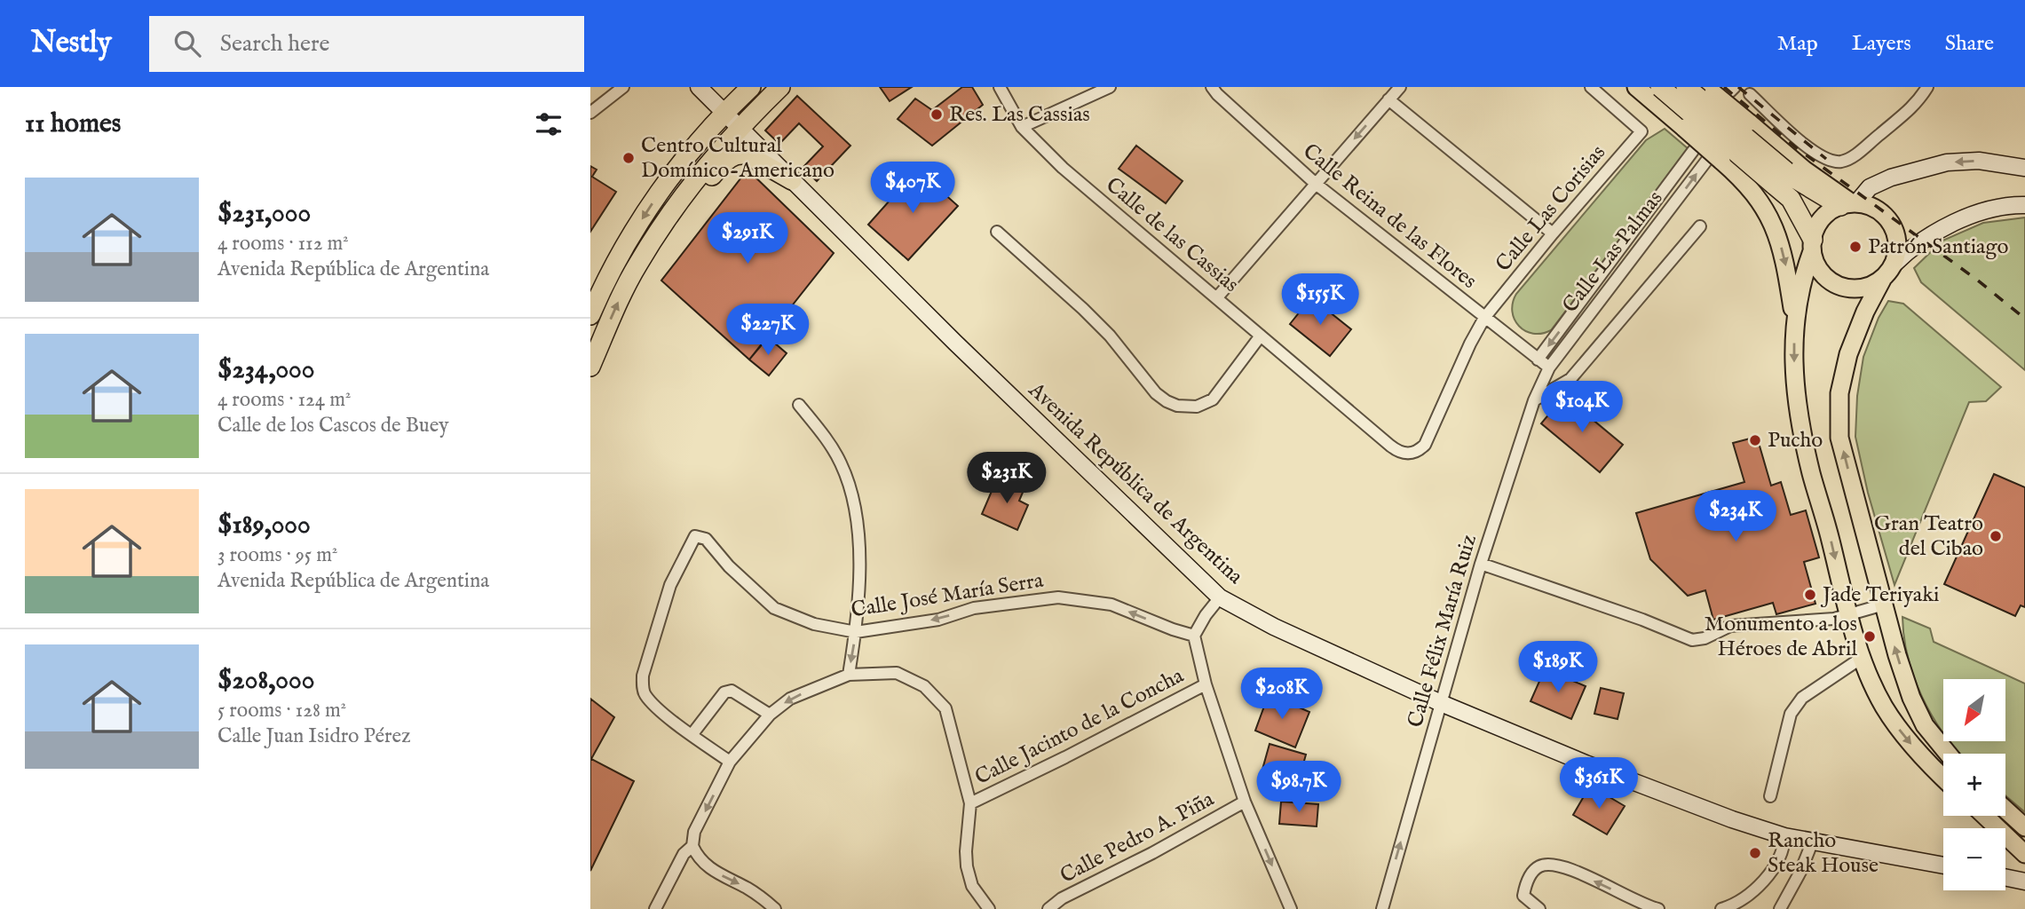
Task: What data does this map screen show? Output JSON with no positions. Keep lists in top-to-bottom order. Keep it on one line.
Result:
{"streets":{"main road":["Avenida República de Argentina"],"street":["Calle Las Corisias","Calle Reina de las Flores","Calle de las Cassias","Calle Las Palmas","Calle José María Serra","Calle Félix María Ruiz","Calle Jacinto de la Concha","Calle Pedro A. Piña"]},"crossings":[["Calle Las Corisias","Calle Reina de las Flores"],["Calle Las Corisias","Calle de las Cassias"],["Calle Reina de las Flores","Calle Las Palmas"],["Calle Reina de las Flores","Calle Félix María Ruiz"],["Calle Las Palmas","Calle Félix María Ruiz"],["Avenida República de Argentina","Calle Félix María Ruiz"]],"one_way":["Calle José María Serra","Calle Félix María Ruiz"],"places":["Res. Las Cassias","Centro Cultural Domínico-Americano","Patrón Santiago","Pucho","Gran Teatro del Cibao","Jade Teriyaki","Monumento a los Héroes de Abril","Rancho Steak House"],"north":"bottom left","page":{"header":"Nestly","search":"Search here","nav":["Map","Layers","Share"],"heading":"11 homes","list":[{"name":"$231,000","note":"4 rooms · 112 m² · Avenida República de Argentina"},{"name":"$234,000","note":"4 rooms · 124 m² · Calle de los Cascos de Buey"},{"name":"$189,000","note":"3 rooms · 95 m² · Avenida República de Argentina"},{"name":"$208,000","note":"5 rooms · 128 m² · Calle Juan Isidro Pérez"}],"price":["$407K","$291K","$155K","$227K","$104K","$231K","$234K","$189K","$208K","$361K","$98.7K"],"map_buttons":["+","−"]}}
